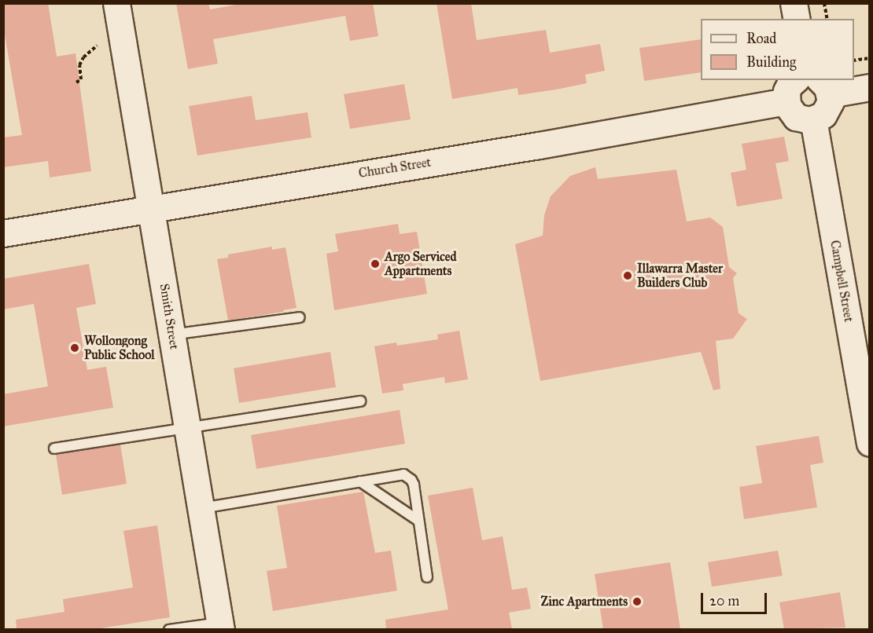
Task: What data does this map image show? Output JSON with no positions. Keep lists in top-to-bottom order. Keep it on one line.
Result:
{"streets":{"street":["Church Street","Campbell Street","Smith Street"]},"crossings":[["Church Street","Smith Street"]],"places":["Argo Serviced Appartments","Illawarra Master Builders Club","Wollongong Public School","Zinc Apartments"],"legend":["Road","Building"],"scale_bar":"20 m"}
